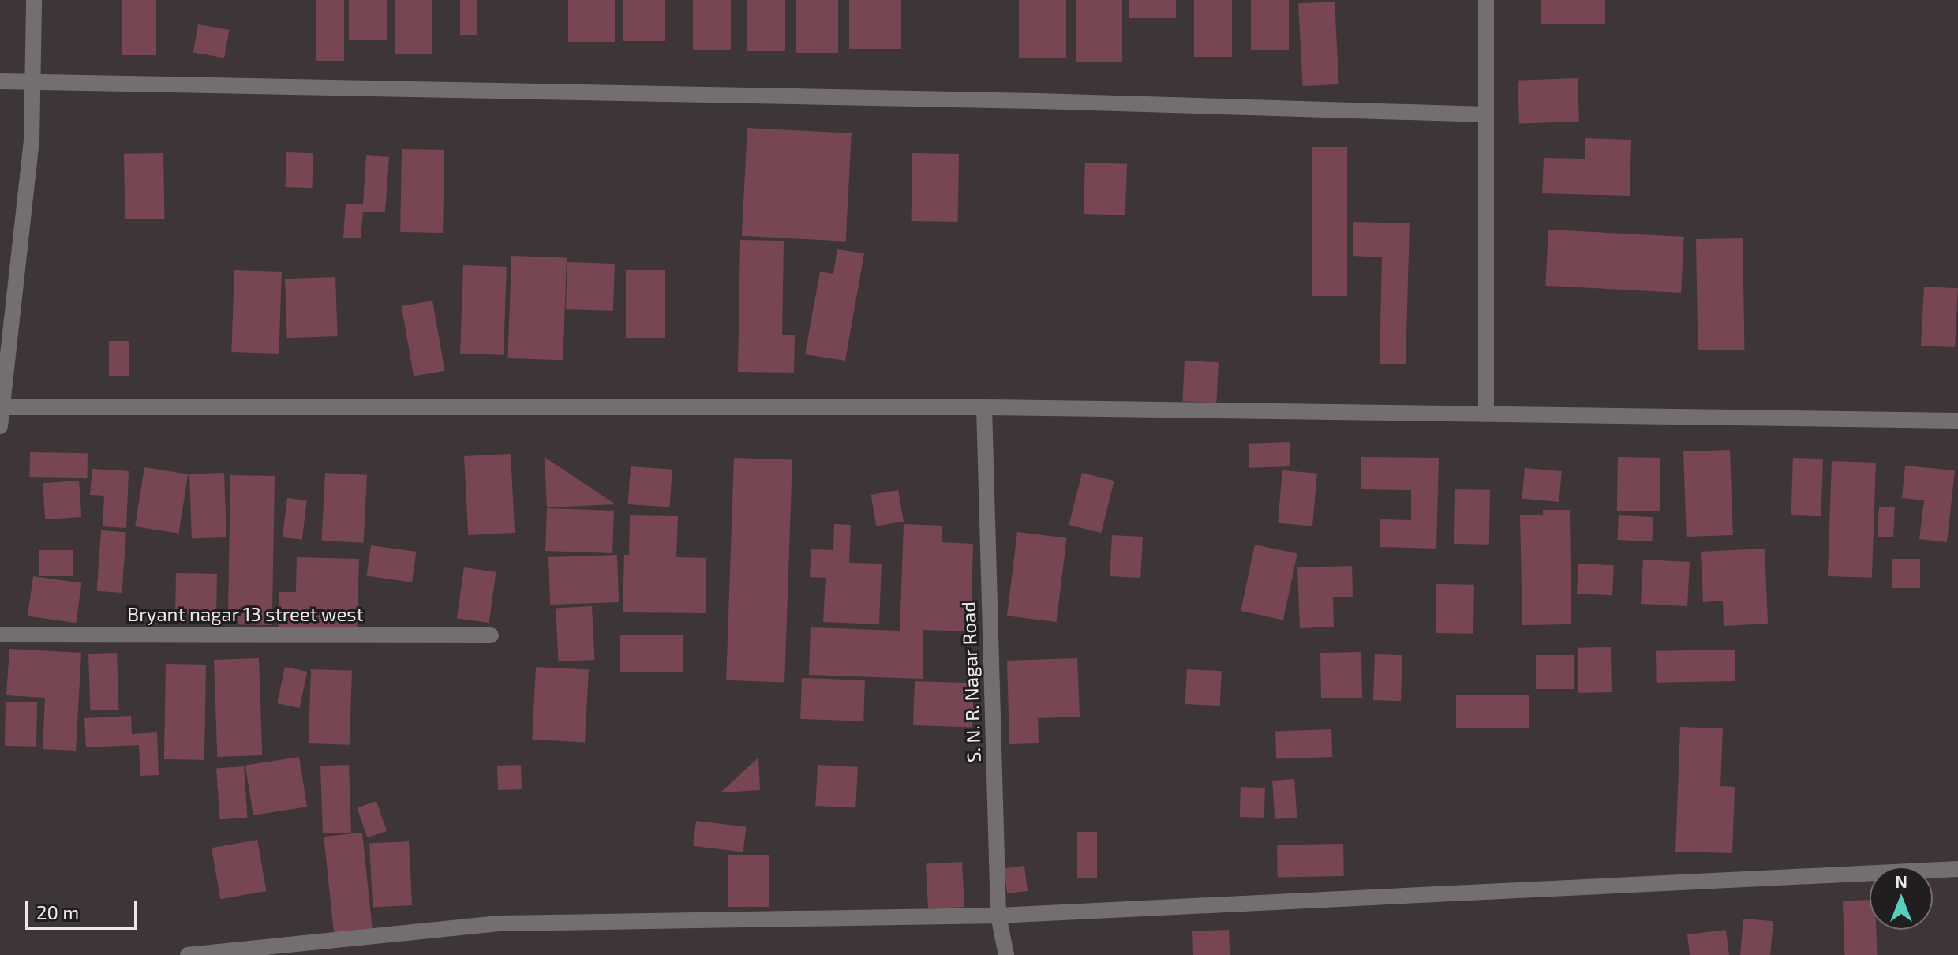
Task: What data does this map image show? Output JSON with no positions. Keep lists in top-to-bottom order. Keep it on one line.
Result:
{"streets":{"street":["Bryant nagar 13 street west","S. N. R. Nagar Road"]},"scale_bar":"20 m","north":"top"}
